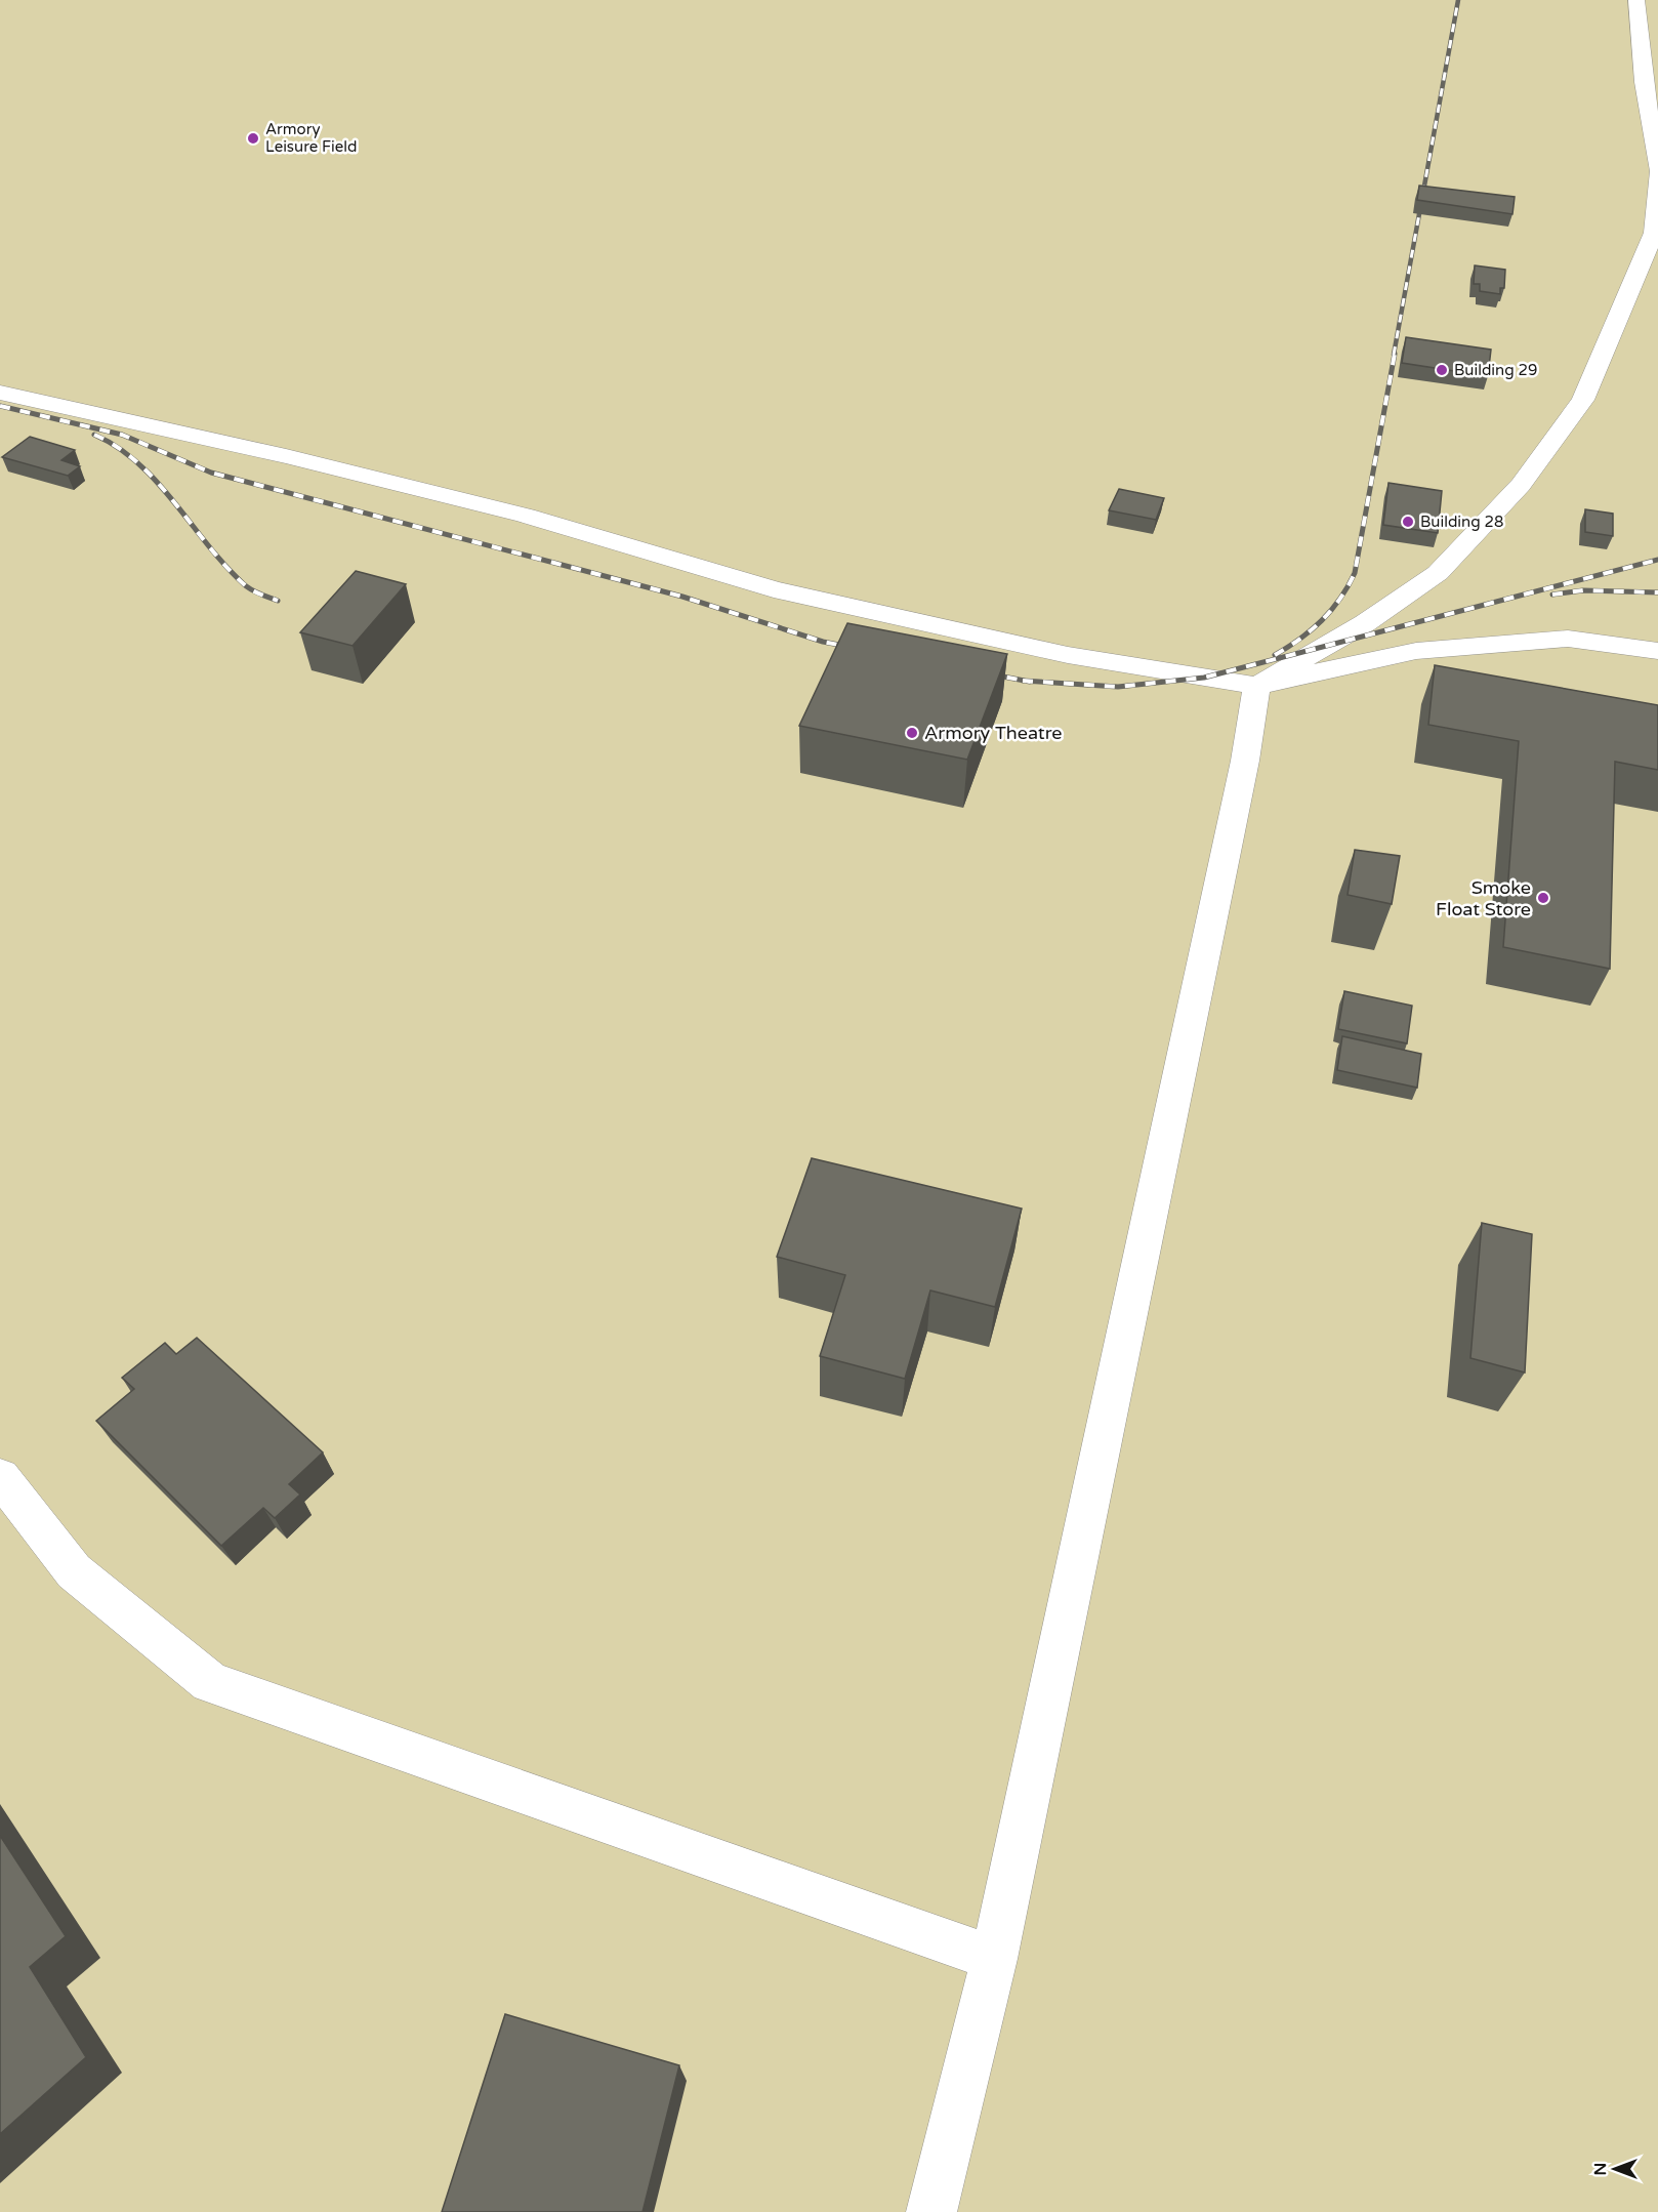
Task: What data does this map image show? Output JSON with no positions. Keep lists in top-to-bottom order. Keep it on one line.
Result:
{"places":["Armory Leisure Field","Building 29","Building 28","Armory Theatre","Smoke Float Store"],"north":"left"}
